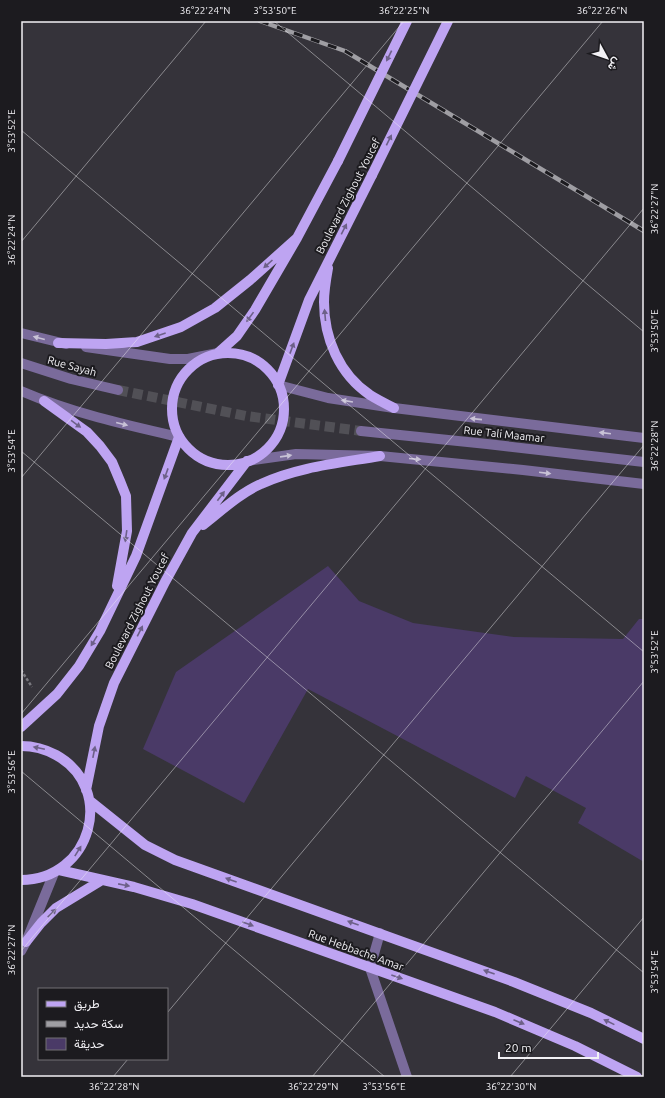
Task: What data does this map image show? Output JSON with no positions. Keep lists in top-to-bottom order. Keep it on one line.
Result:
{"streets":{"main road":["Boulevard Zighout Youcef","Rue Hebbache Amar"],"street":["Rue Sayah","Rue Tali Maamar"]},"legend":["طريق","سكة حديد","حديقة"],"scale_bar":"20 m","north":"bottom right","coordinates":["36°22'24\"N","3°53'50\"E","36°22'25\"N","36°22'26\"N","3°53'52\"E","36°22'27\"N","36°22'28\"N","3°53'54\"E","3°53'56\"E","36°22'29\"N","36°22'30\"N"]}
